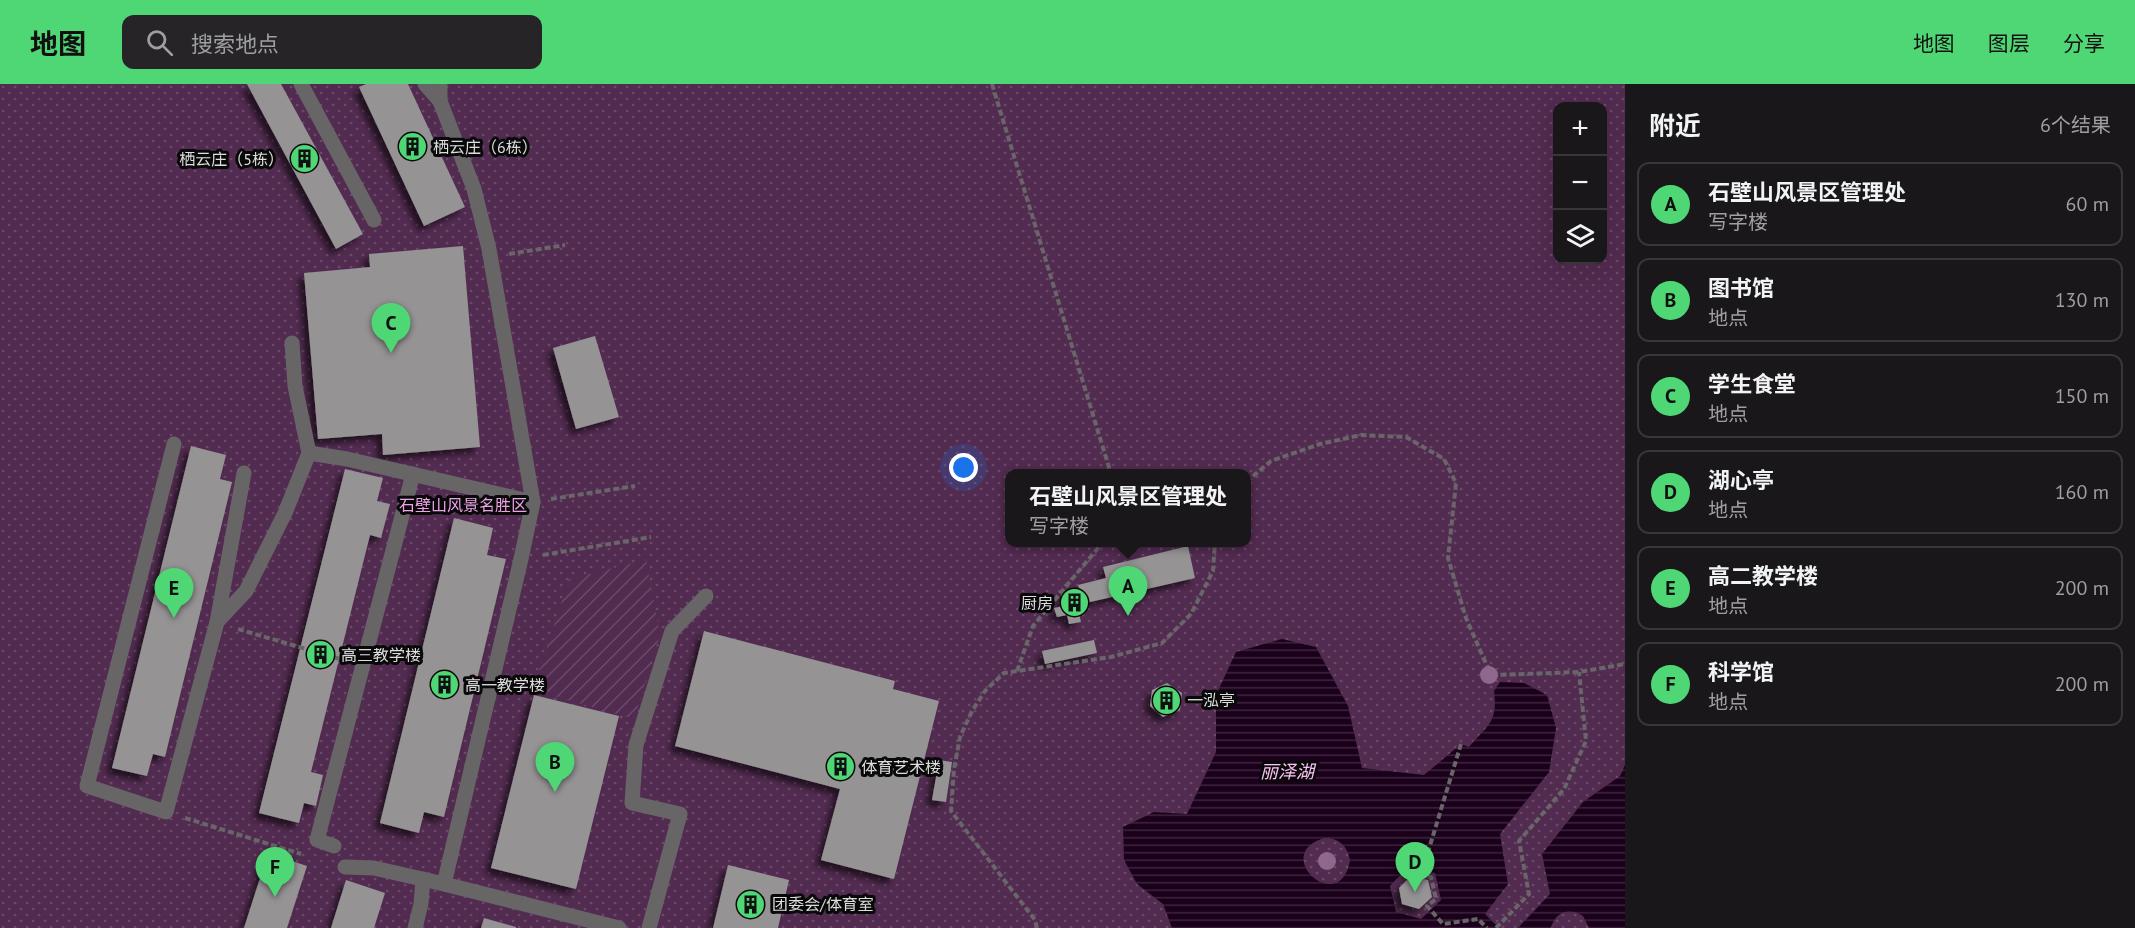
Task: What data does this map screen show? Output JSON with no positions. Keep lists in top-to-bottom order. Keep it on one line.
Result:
{"water":["丽泽湖"],"parks":["石壁山风景名胜区"],"places":{"building":["栖云庄（6栋）","栖云庄（5栋）","厨房","高三教学楼","高一教学楼","一泓亭","体育艺术楼","团委会/体育室"]},"page":{"header":"地图","search":"搜索地点","nav":["地图","图层","分享"],"heading":["附近","6个结果"],"map_buttons":["+","−"],"list":[{"mark":"A","name":"石壁山风景区管理处","note":"写字楼","value":"60 m"},{"mark":"B","name":"图书馆","note":"地点","value":"130 m"},{"mark":"C","name":"学生食堂","note":"地点","value":"150 m"},{"mark":"D","name":"湖心亭","note":"地点","value":"160 m"},{"mark":"E","name":"高二教学楼","note":"地点","value":"200 m"},{"mark":"F","name":"科学馆","note":"地点","value":"200 m"}],"pins":["C","A","E","B","D","F"],"popup":["石壁山风景区管理处","写字楼"]}}
